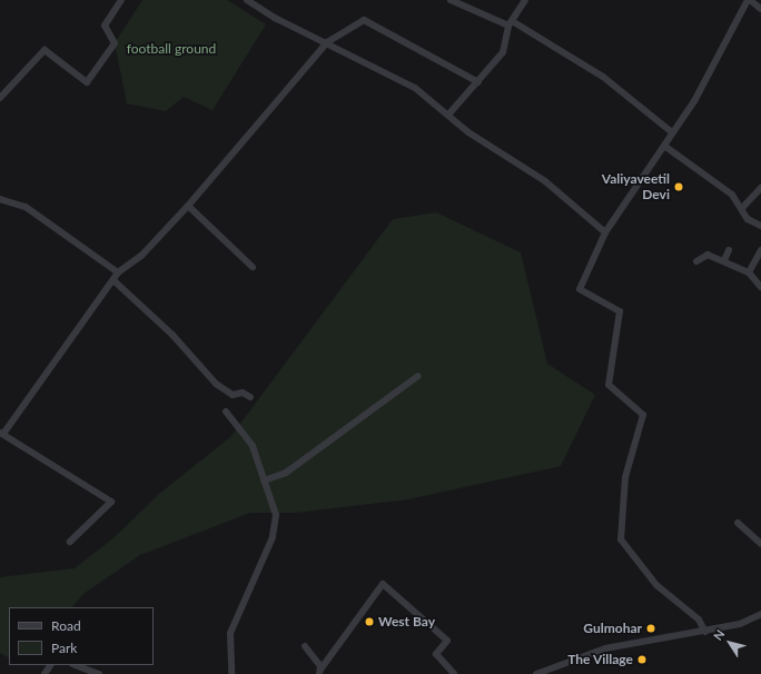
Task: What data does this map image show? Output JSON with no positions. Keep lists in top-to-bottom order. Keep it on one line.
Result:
{"parks":["football ground"],"places":["Valiyaveetil Devi","West Bay","Gulmohar","The Village"],"legend":["Road","Park"],"north":"top left"}
